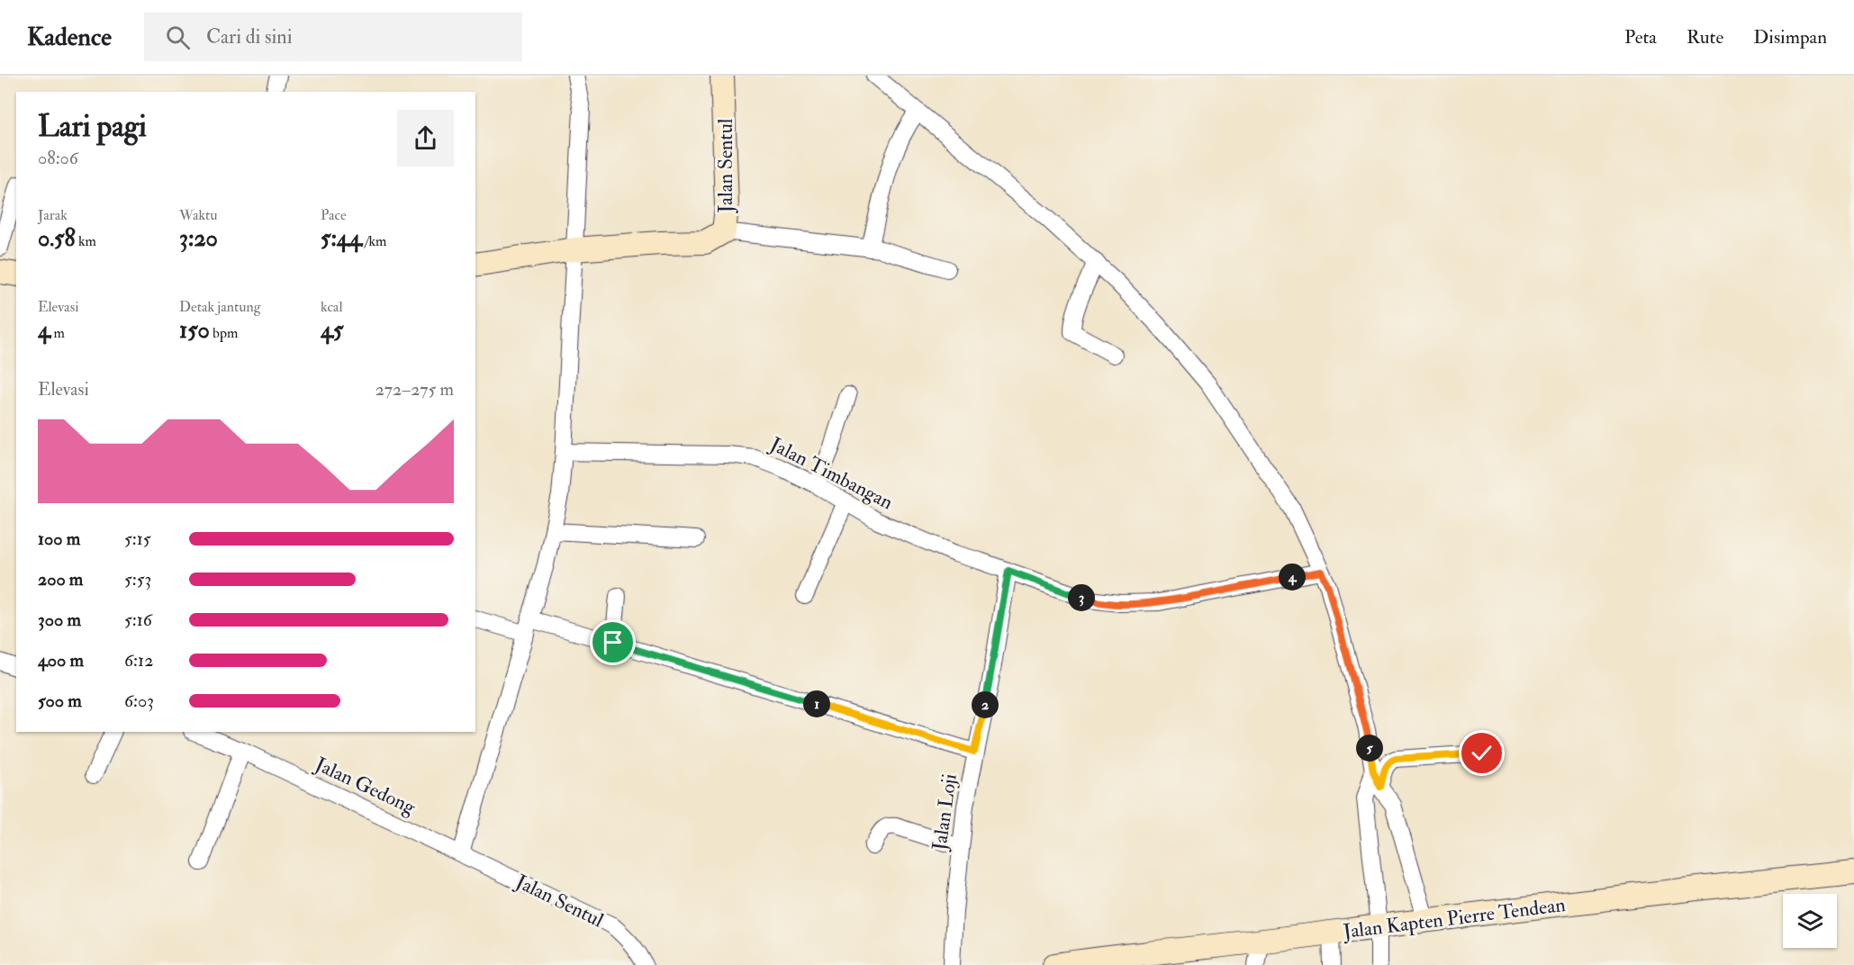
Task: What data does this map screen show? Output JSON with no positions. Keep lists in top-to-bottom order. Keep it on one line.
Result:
{"streets":{"main road":["Jalan Sentul","Jalan Kapten Pierre Tendean"],"street":["Jalan Timbangan","Jalan Gedong","Jalan Loji"]},"crossings":[["Jalan Sentul","Jalan Gedong"],["Jalan Timbangan","Jalan Loji"]],"page":{"header":"Kadence","search":"Cari di sini","nav":["Peta","Rute","Disimpan"],"heading":["Lari pagi","08:06"],"stats":[["Jarak","0.58 km"],["Waktu","3:20"],["Pace","5:44 /km"],["Elevasi","4 m"],["Detak jantung","150 bpm"],["kcal","45"]],"chart":["Elevasi","272–275 m"],"list":[{"name":"100 m","note":"5:15"},{"name":"200 m","note":"5:53"},{"name":"300 m","note":"5:16"},{"name":"400 m","note":"6:12"},{"name":"500 m","note":"6:03"}],"pins":["4","3","1","2","5"]}}
